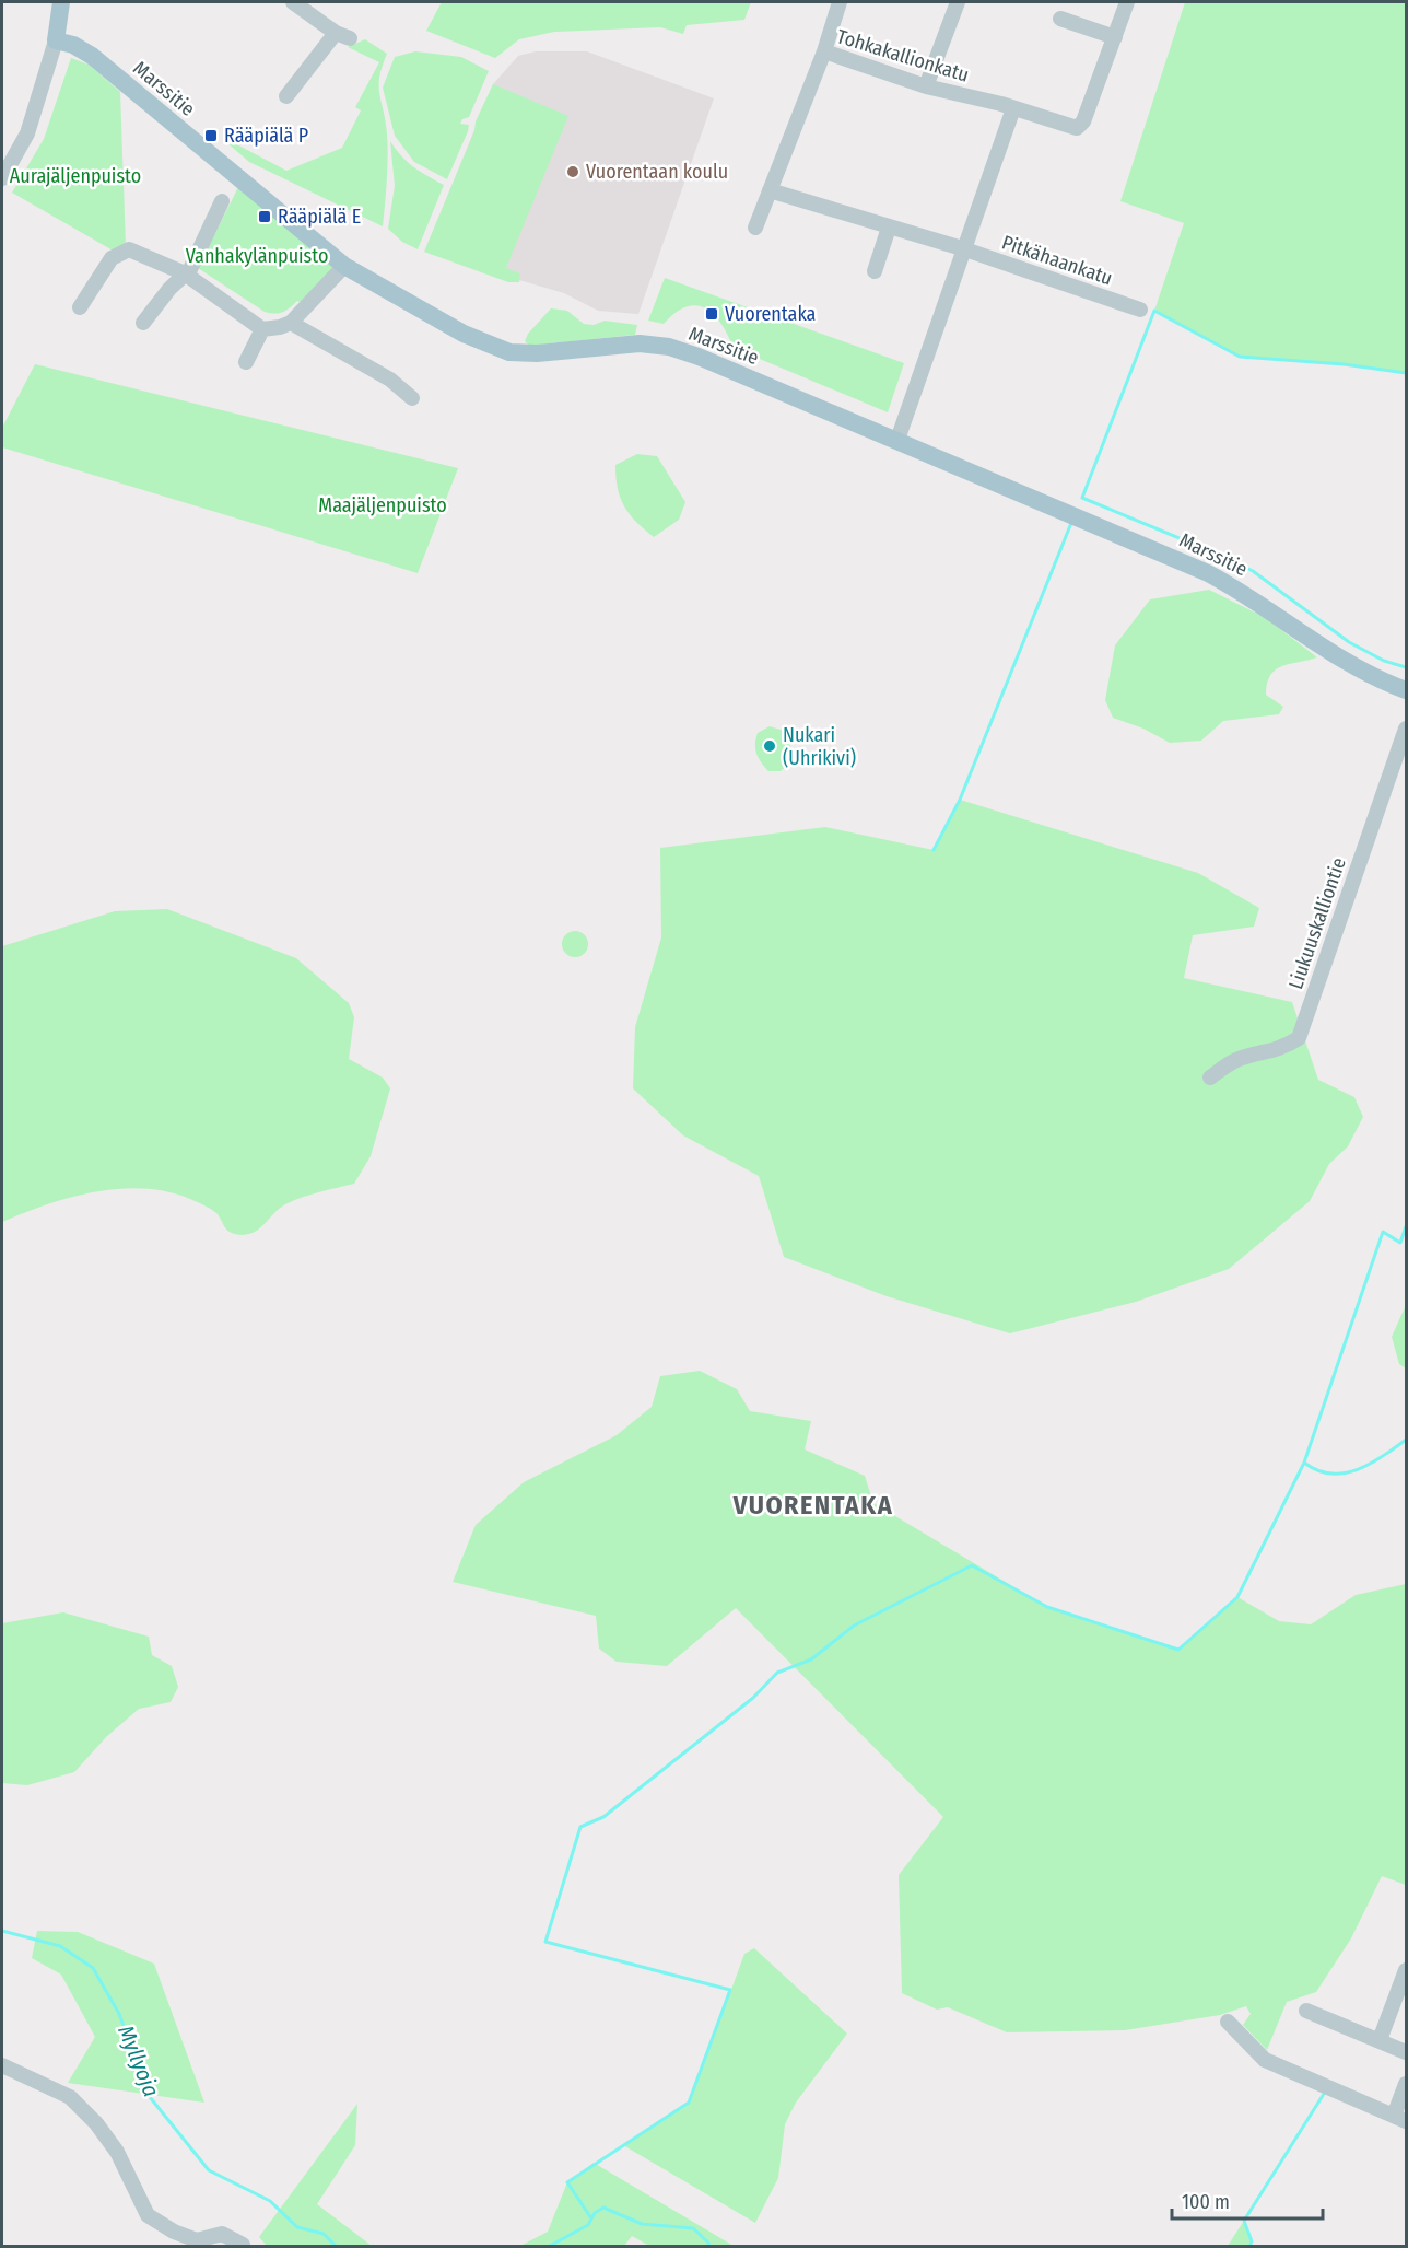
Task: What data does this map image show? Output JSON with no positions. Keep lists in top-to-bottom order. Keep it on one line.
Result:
{"streets":{"main road":["Marssitie"],"street":["Tohkakallionkatu","Pitkähaankatu","Liukuuskalliontie"]},"districts":["VUORENTAKA"],"water":["Myllyoja"],"parks":["Aurajäljenpuisto","Vanhakylänpuisto","Maajäljenpuisto"],"places":{"transit":["Rääpiälä P","Rääpiälä E","Vuorentaka"],"other":["Vuorentaan koulu","Nukari (Uhrikivi)"]},"scale_bar":"100 m"}
